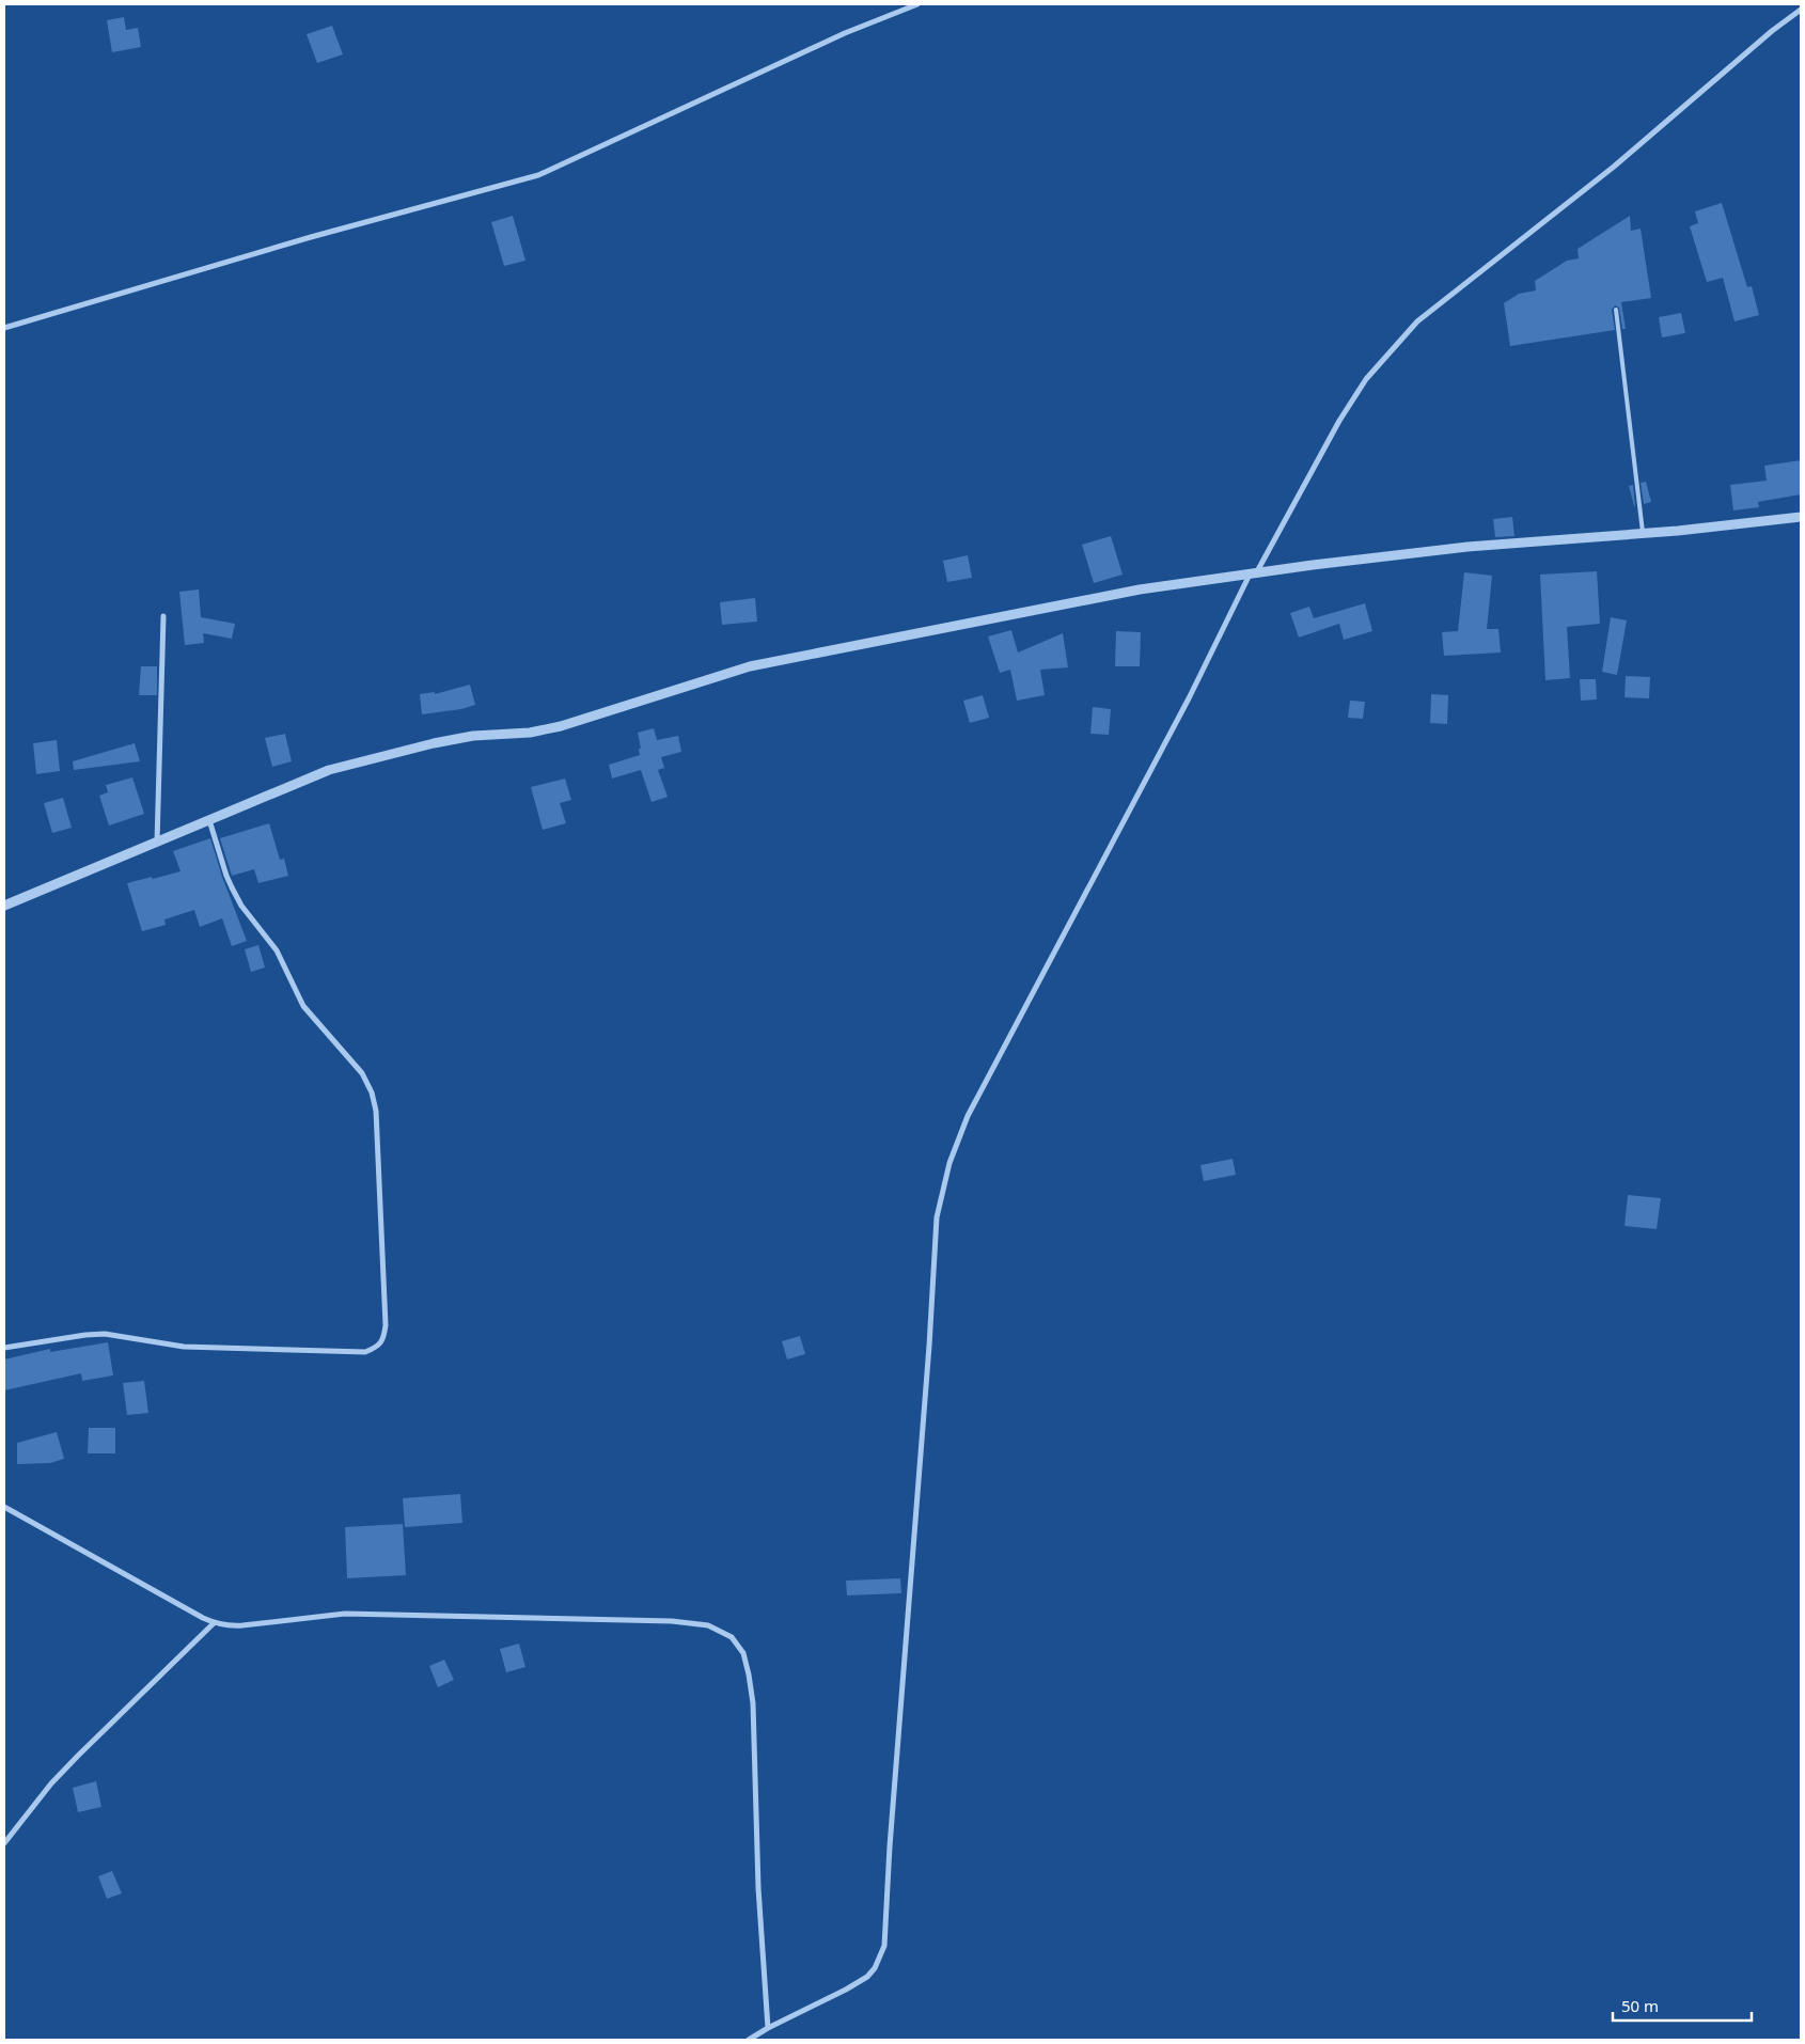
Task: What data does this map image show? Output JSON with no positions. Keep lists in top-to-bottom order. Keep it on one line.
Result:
{"scale_bar":"50 m"}
